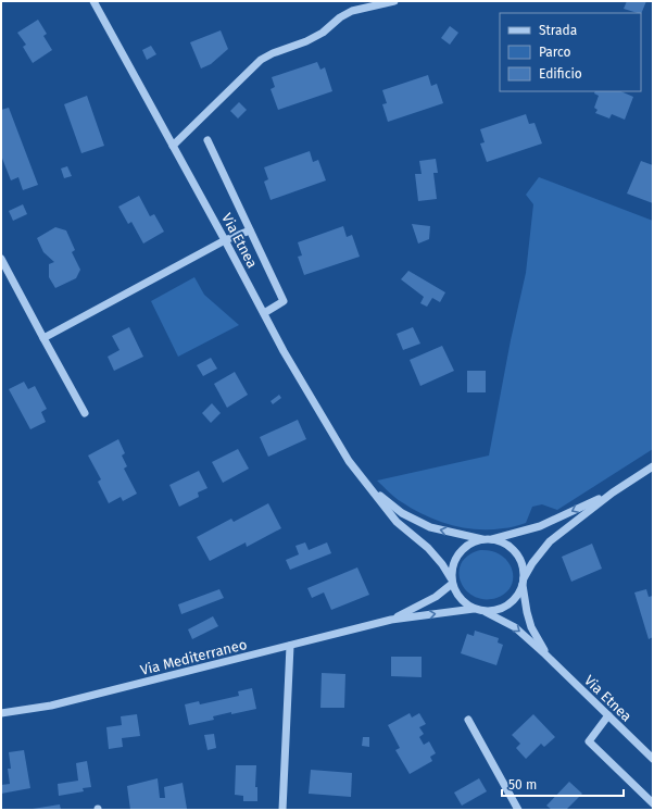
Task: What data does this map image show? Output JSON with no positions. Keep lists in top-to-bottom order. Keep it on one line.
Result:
{"streets":{"street":["Via Etnea","Via Mediterraneo"]},"legend":["Strada","Parco","Edificio"],"scale_bar":"50 m"}
